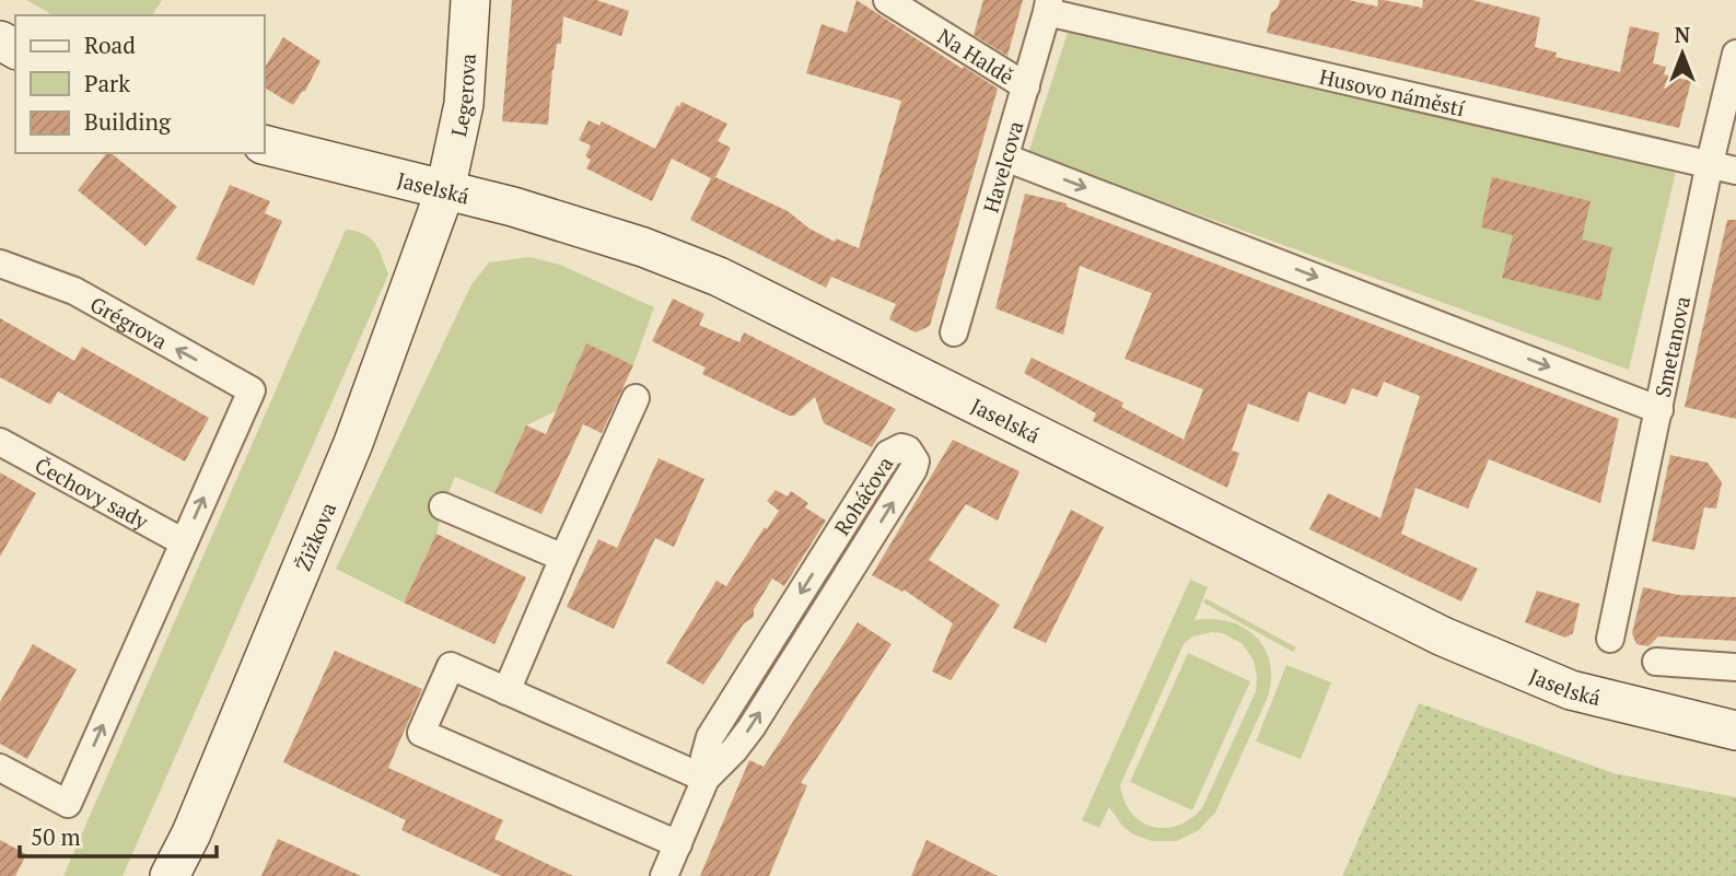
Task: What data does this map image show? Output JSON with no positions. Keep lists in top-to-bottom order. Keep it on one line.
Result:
{"streets":{"street":["Na Haldě","Husovo náměstí","Legerova","Havelcova","Jaselská","Grégrova","Smetanova","Čechovy sady","Roháčova","Žižkova"]},"crossings":[["Na Haldě","Havelcova"],["Husovo náměstí","Havelcova"],["Husovo náměstí","Smetanova"],["Legerova","Jaselská"],["Legerova","Žižkova"],["Jaselská","Žižkova"],["Grégrova","Čechovy sady"]],"legend":["Road","Park","Building"],"scale_bar":"50 m","north":"top"}
